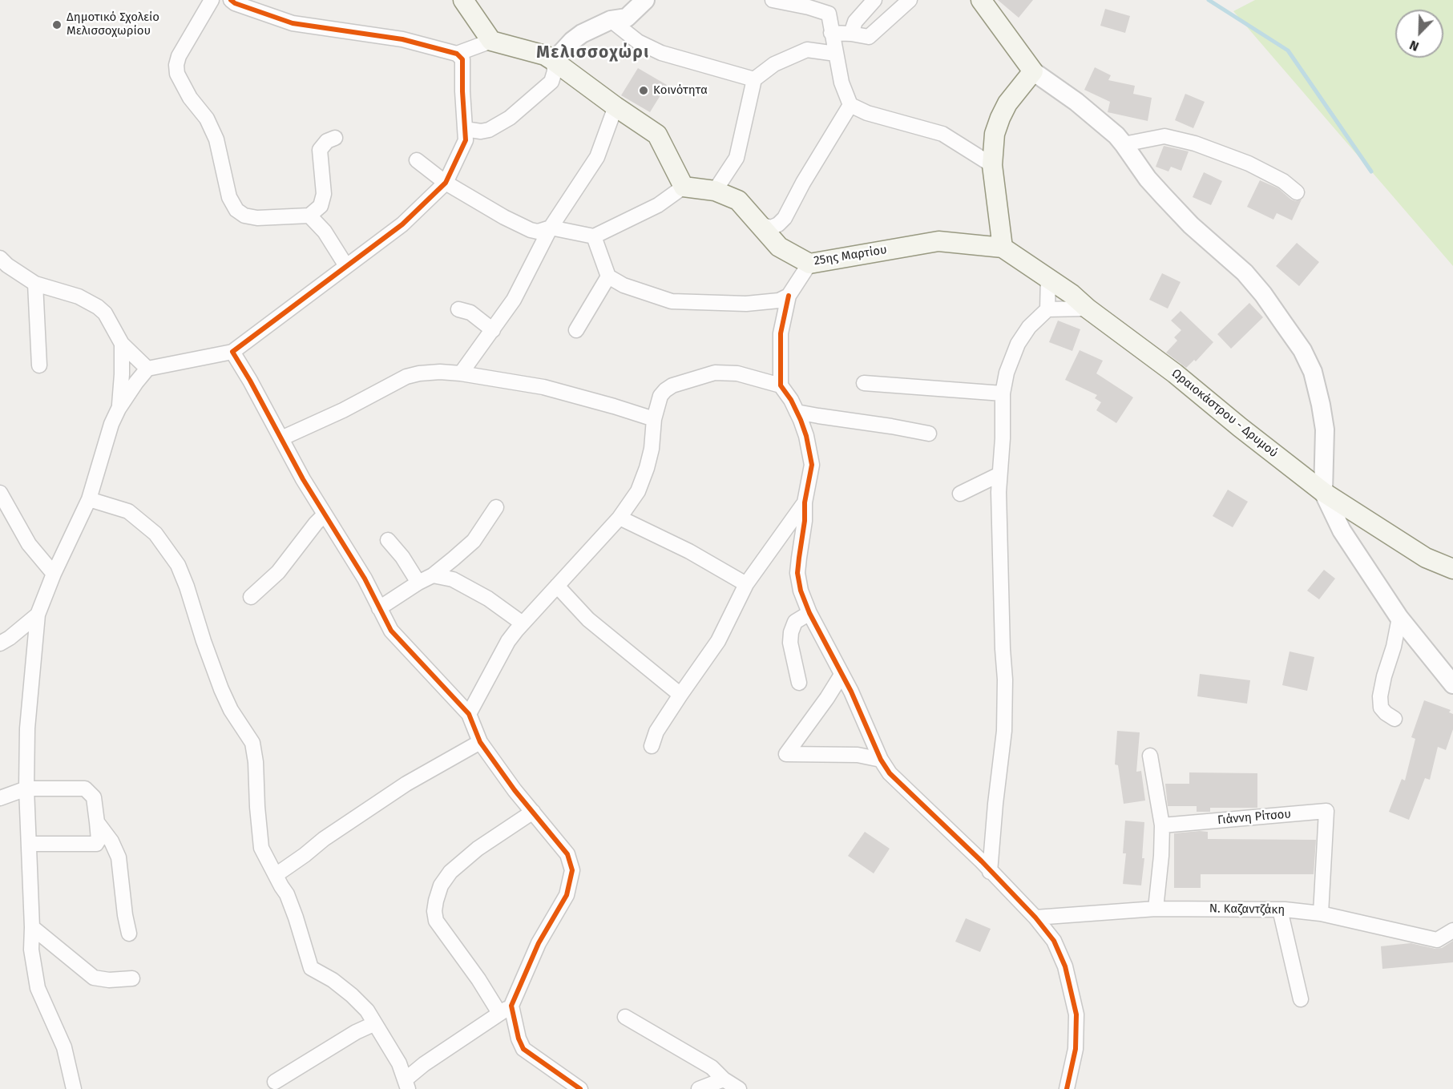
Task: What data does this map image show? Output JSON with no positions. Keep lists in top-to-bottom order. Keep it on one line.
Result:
{"streets":{"main road":["25ης Μαρτίου","Ωραιοκάστρου - Δρυμού"],"street":["Γιάννη Ρίτσου","Ν. Καζαντζάκη"]},"crossings":[["25ης Μαρτίου","Ωραιοκάστρου - Δρυμού"],["Γιάννη Ρίτσου","Ν. Καζαντζάκη"]],"districts":["Μελισσοχώρι"],"places":["Δημοτικό Σχολείο Μελισσοχωρίου","Κοινότητα"],"north":"bottom left"}
